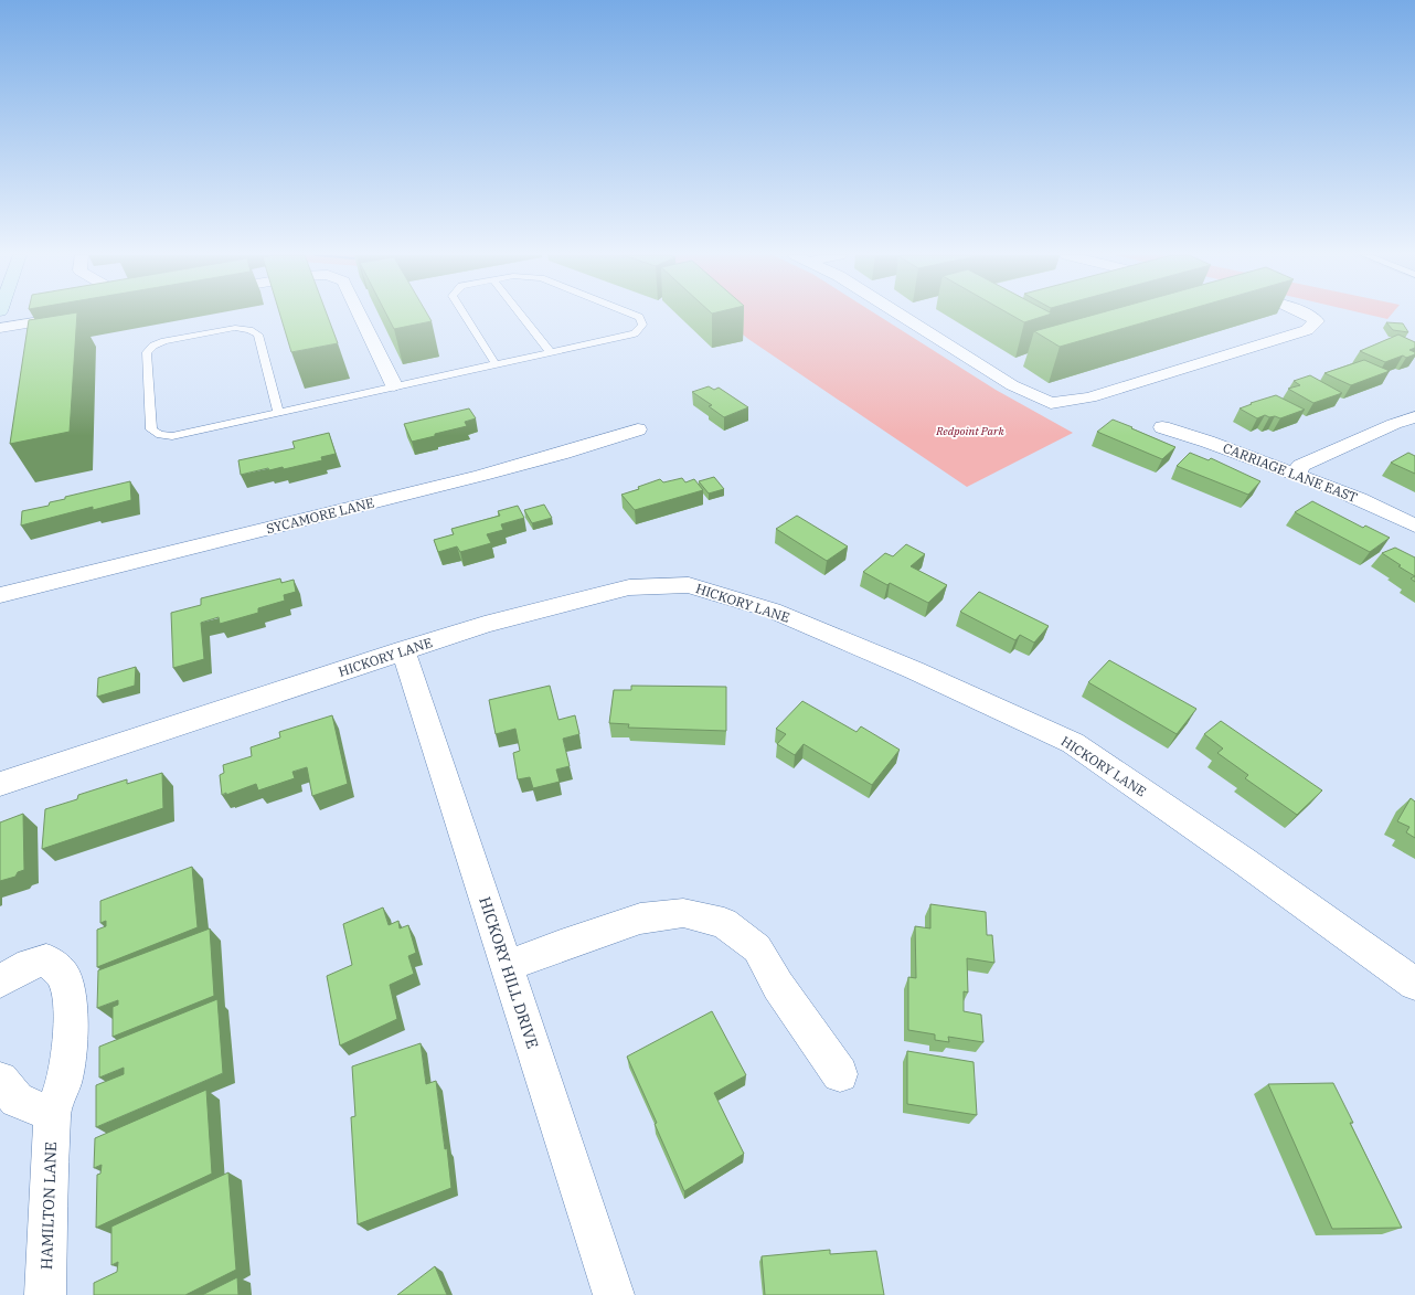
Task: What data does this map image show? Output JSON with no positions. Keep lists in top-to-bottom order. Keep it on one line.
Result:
{"streets":{"street":["CARRIAGE LANE EAST","SYCAMORE LANE","HICKORY LANE","HICKORY HILL DRIVE","HAMILTON LANE"]},"crossings":[["HICKORY LANE","HICKORY HILL DRIVE"]],"parks":["Redpoint Park"]}
